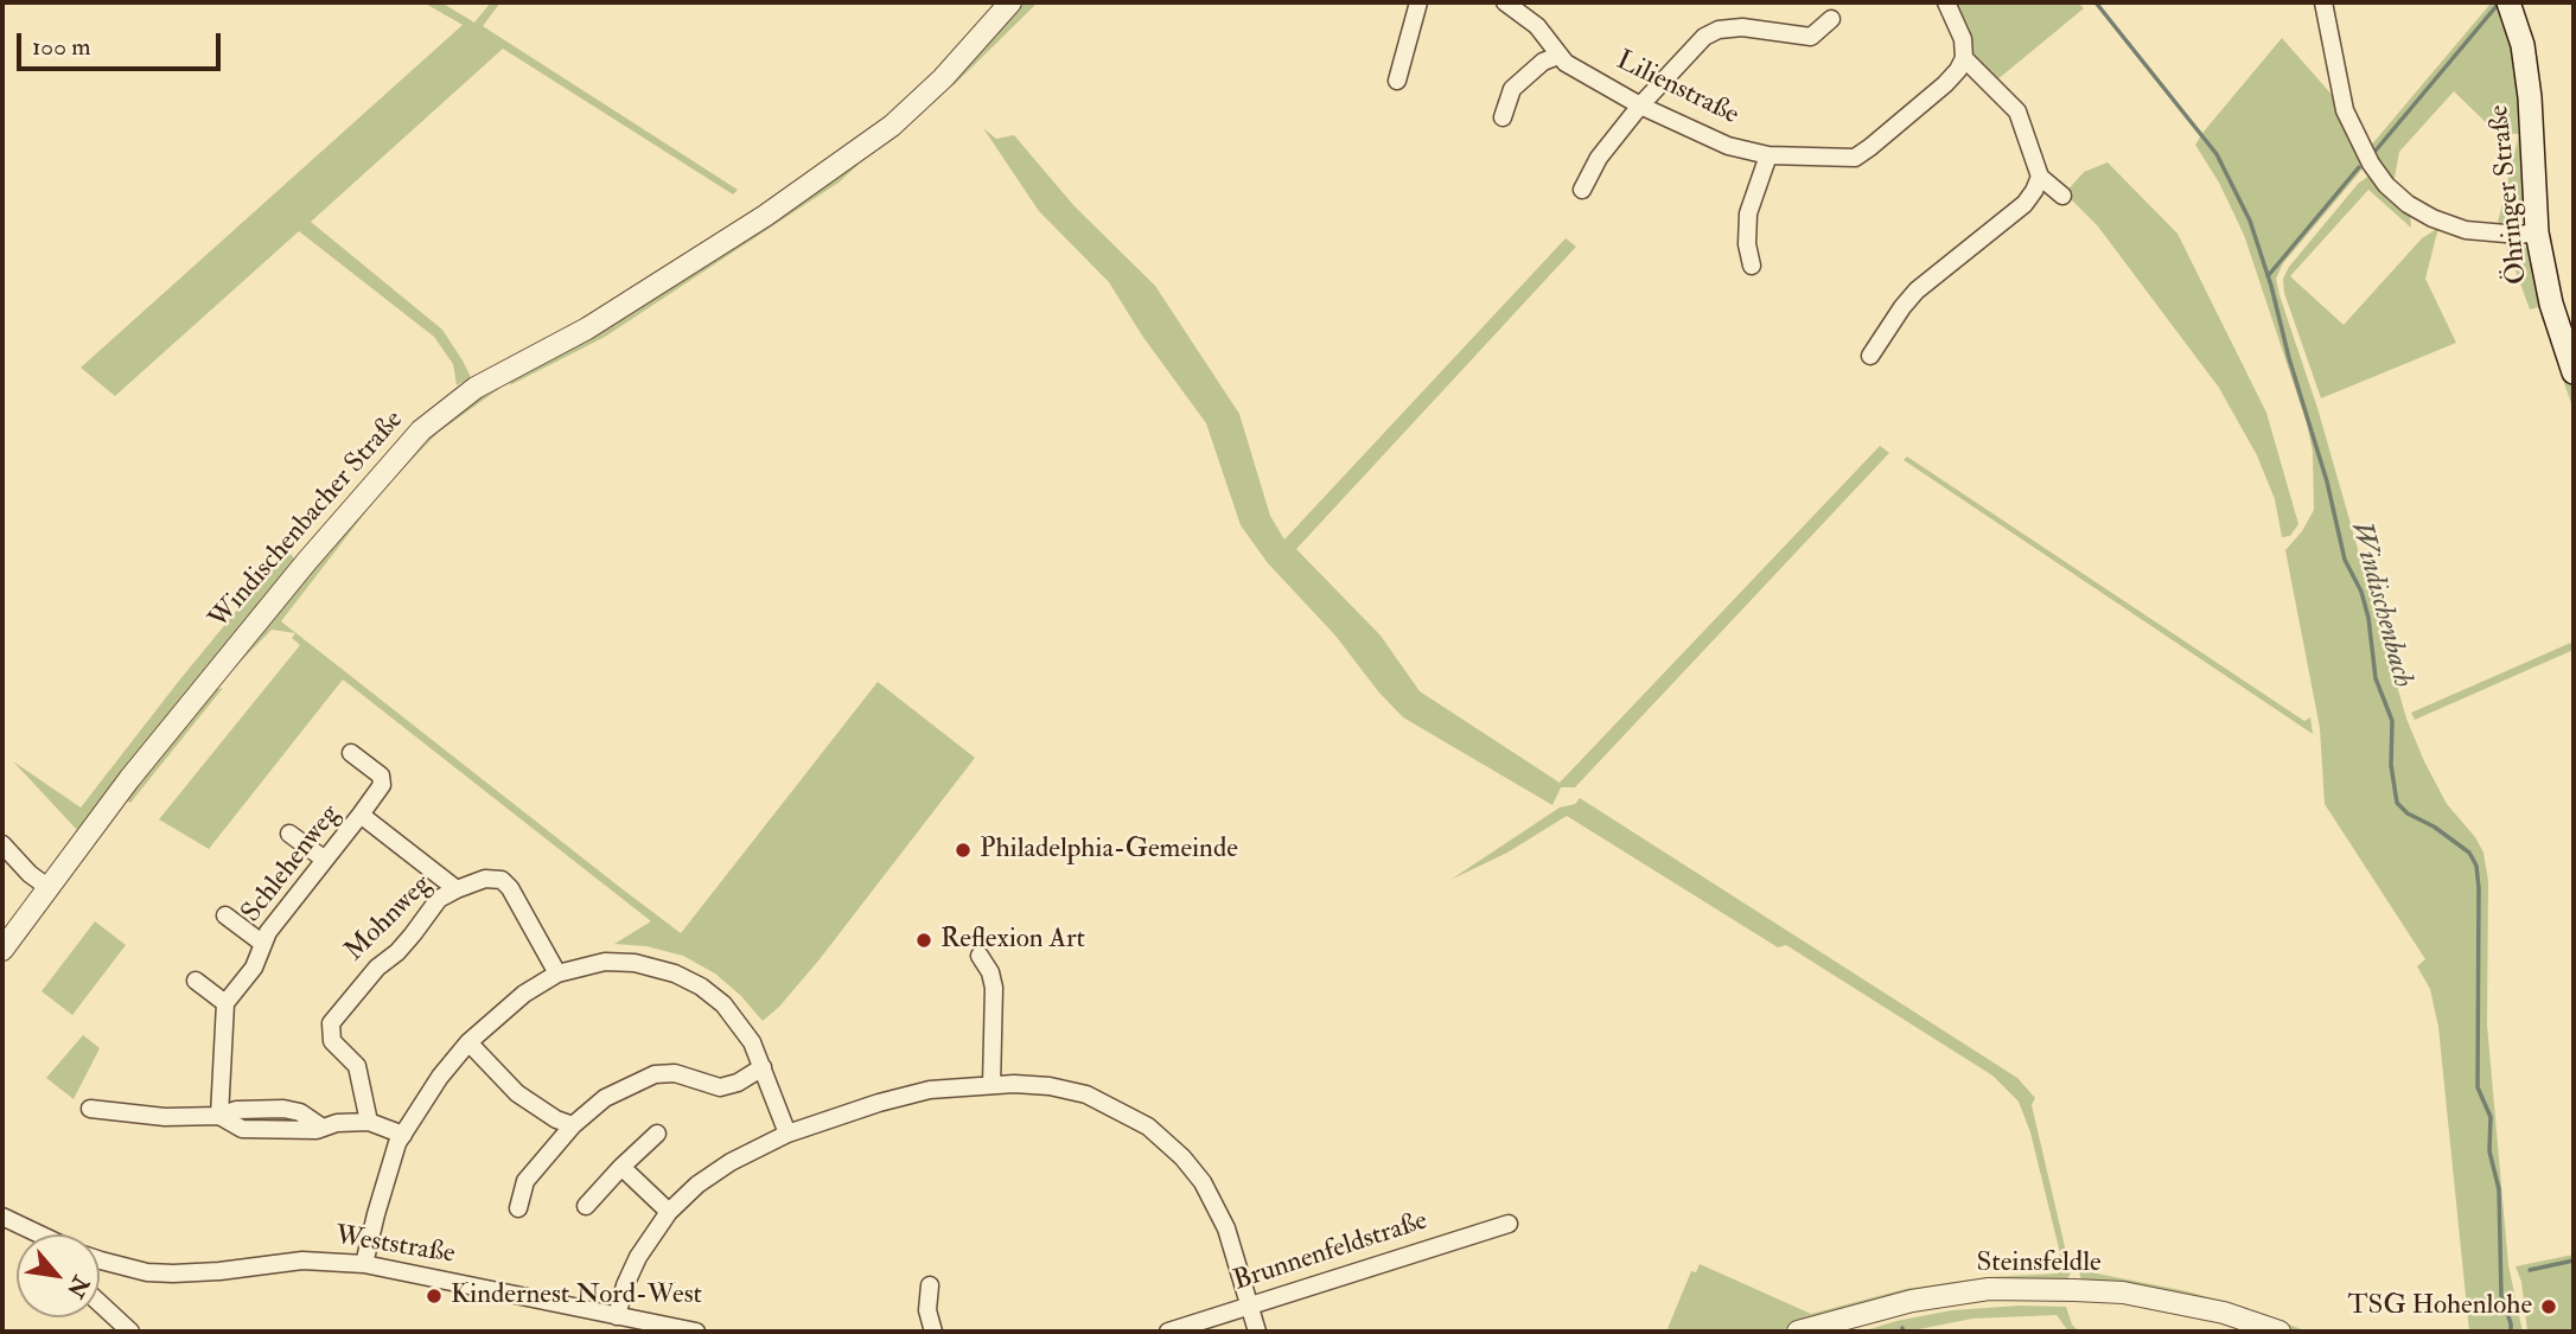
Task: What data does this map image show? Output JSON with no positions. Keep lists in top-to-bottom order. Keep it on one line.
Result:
{"streets":{"main road":["Öhringer Straße"],"street":["Lilienstraße","Windischenbacher Straße","Schlehenweg","Mohnweg","Weststraße","Brunnenfeldstraße","Steinsfeldle"]},"crossings":[["Schlehenweg","Mohnweg"]],"water":["Windischenbach"],"places":["Philadelphia-Gemeinde","Reflexion Art","Kindernest Nord-West","TSG Hohenlohe"],"scale_bar":"100 m","north":"bottom right"}
